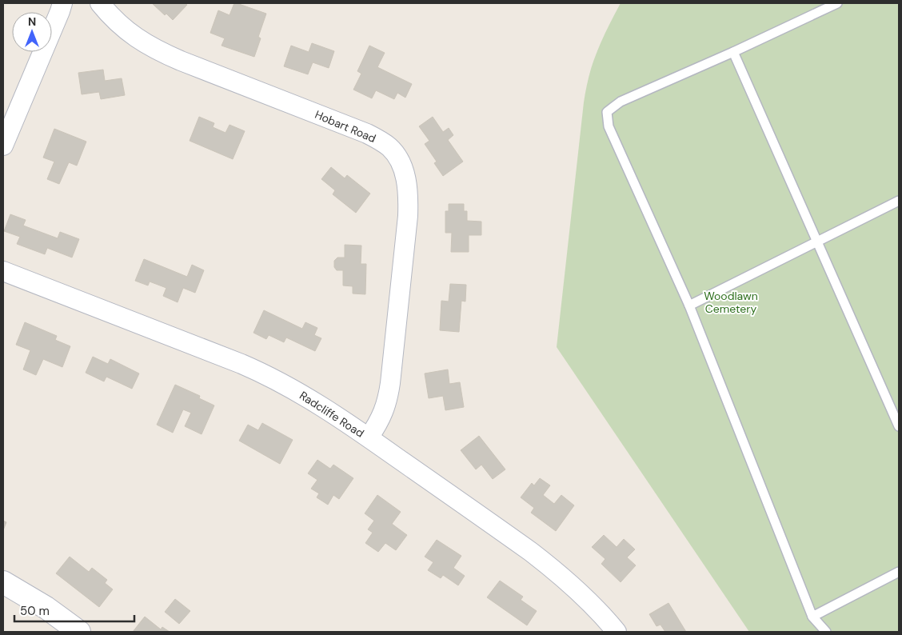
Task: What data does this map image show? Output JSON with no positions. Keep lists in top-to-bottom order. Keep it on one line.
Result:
{"streets":{"street":["Hobart Road","Radcliffe Road"]},"crossings":[["Hobart Road","Radcliffe Road"]],"parks":["Woodlawn Cemetery"],"scale_bar":"50 m","north":"top"}
